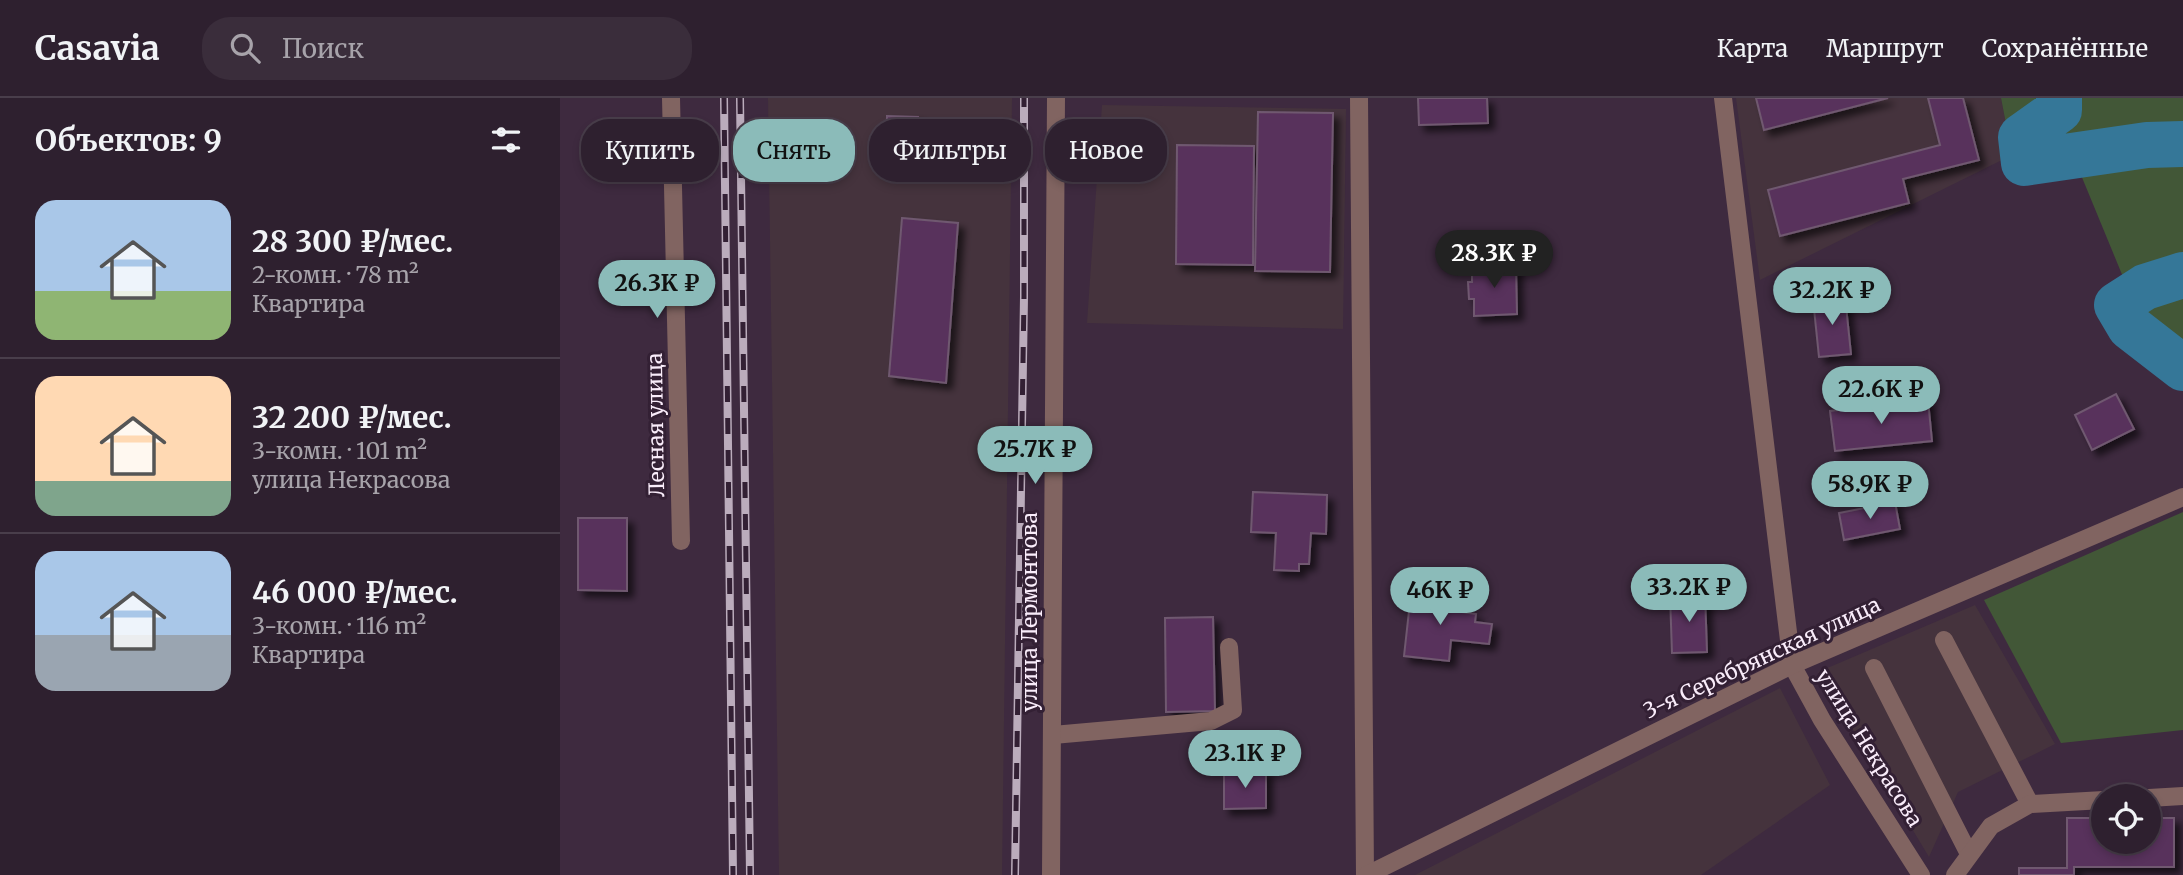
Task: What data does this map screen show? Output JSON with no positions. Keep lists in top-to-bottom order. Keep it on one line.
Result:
{"streets":{"street":["Лесная улица","улица Лермонтова","3-я Серебрянская улица","улица Некрасова"]},"crossings":[["3-я Серебрянская улица","улица Некрасова"]],"page":{"header":"Casavia","search":"Поиск","nav":["Карта","Маршрут","Сохранённые"],"heading":"Объектов: 9","chip":["Купить","Снять","Фильтры","Новое"],"list":[{"name":"28 300 ₽/мес.","note":"2-комн. · 78 m² · Квартира"},{"name":"32 200 ₽/мес.","note":"3-комн. · 101 m² · улица Некрасова"},{"name":"46 000 ₽/мес.","note":"3-комн. · 116 m² · Квартира"}],"price":["28.3K ₽","26.3K ₽","32.2K ₽","22.6K ₽","25.7K ₽","58.9K ₽","33.2K ₽","46K ₽","23.1K ₽"]}}
